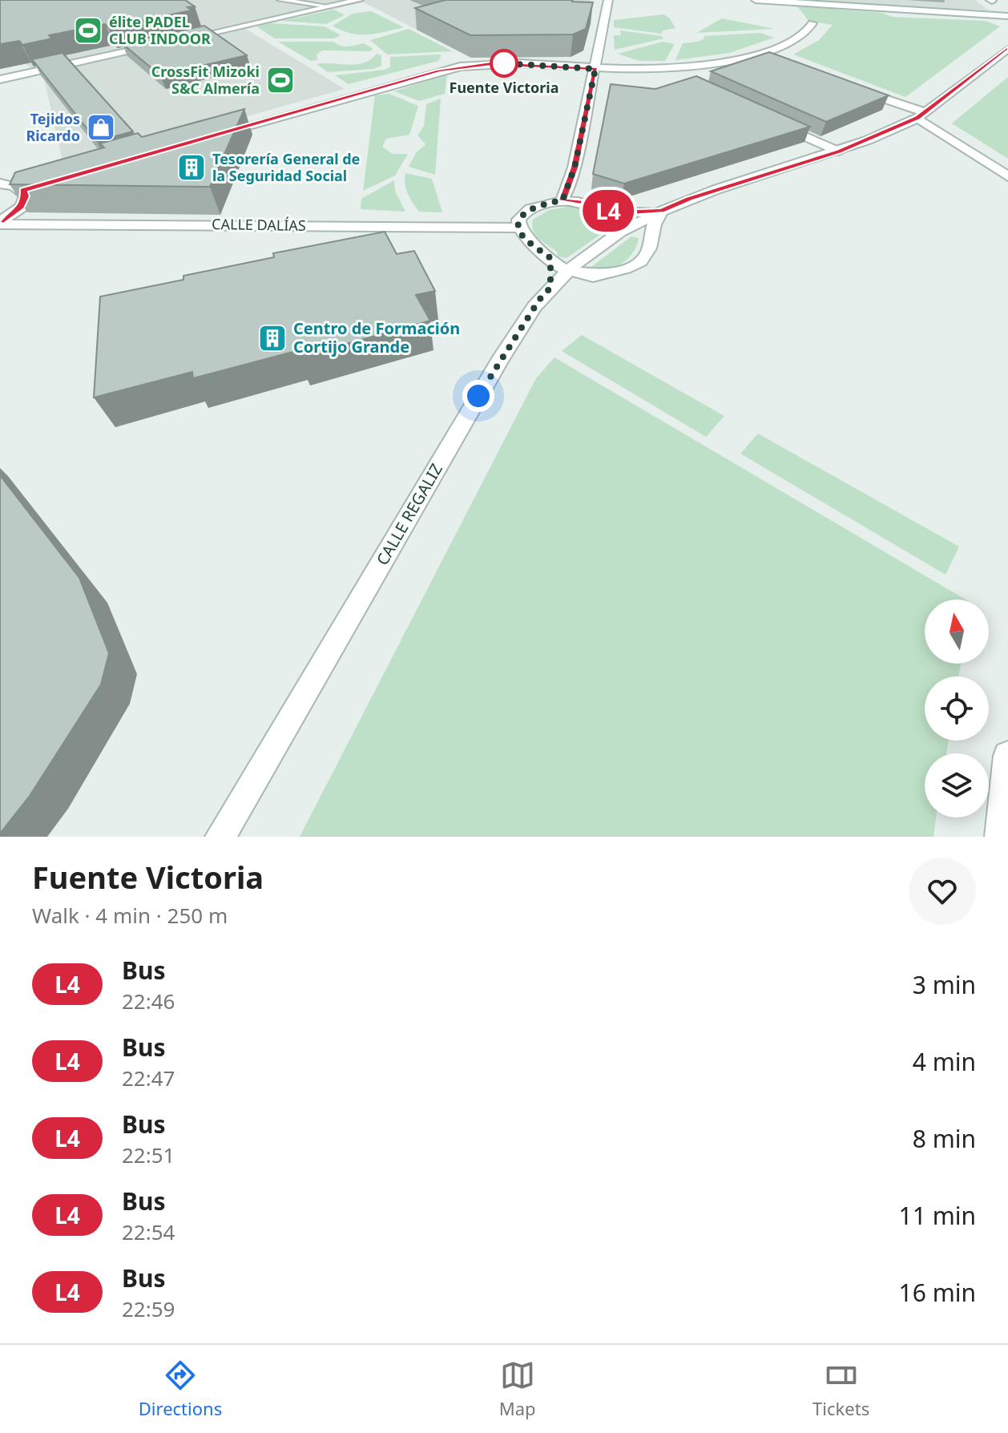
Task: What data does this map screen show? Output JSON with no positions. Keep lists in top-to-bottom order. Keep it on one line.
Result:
{"streets":{"street":["CALLE DALÍAS","CALLE REGALIZ"]},"places":{"sports":["élite PADEL CLUB INDOOR","CrossFit Mizoki S&C Almería"],"other":["Fuente Victoria"],"shop":["Tejidos Ricardo"],"building":["Tesorería General de la Seguridad Social","Centro de Formación Cortijo Grande"]},"lines":["bus line L4"],"north":"top","page":{"on_map":"L4","heading":["Fuente Victoria","Walk · 4 min · 250 m"],"list":[{"mark":"L4","name":"Bus","note":"22:46","value":"3 min"},{"mark":"L4","name":"Bus","note":"22:47","value":"4 min"},{"mark":"L4","name":"Bus","note":"22:51","value":"8 min"},{"mark":"L4","name":"Bus","note":"22:54","value":"11 min"},{"mark":"L4","name":"Bus","note":"22:59","value":"16 min"}],"tabs":["Directions","Map","Tickets"]}}
